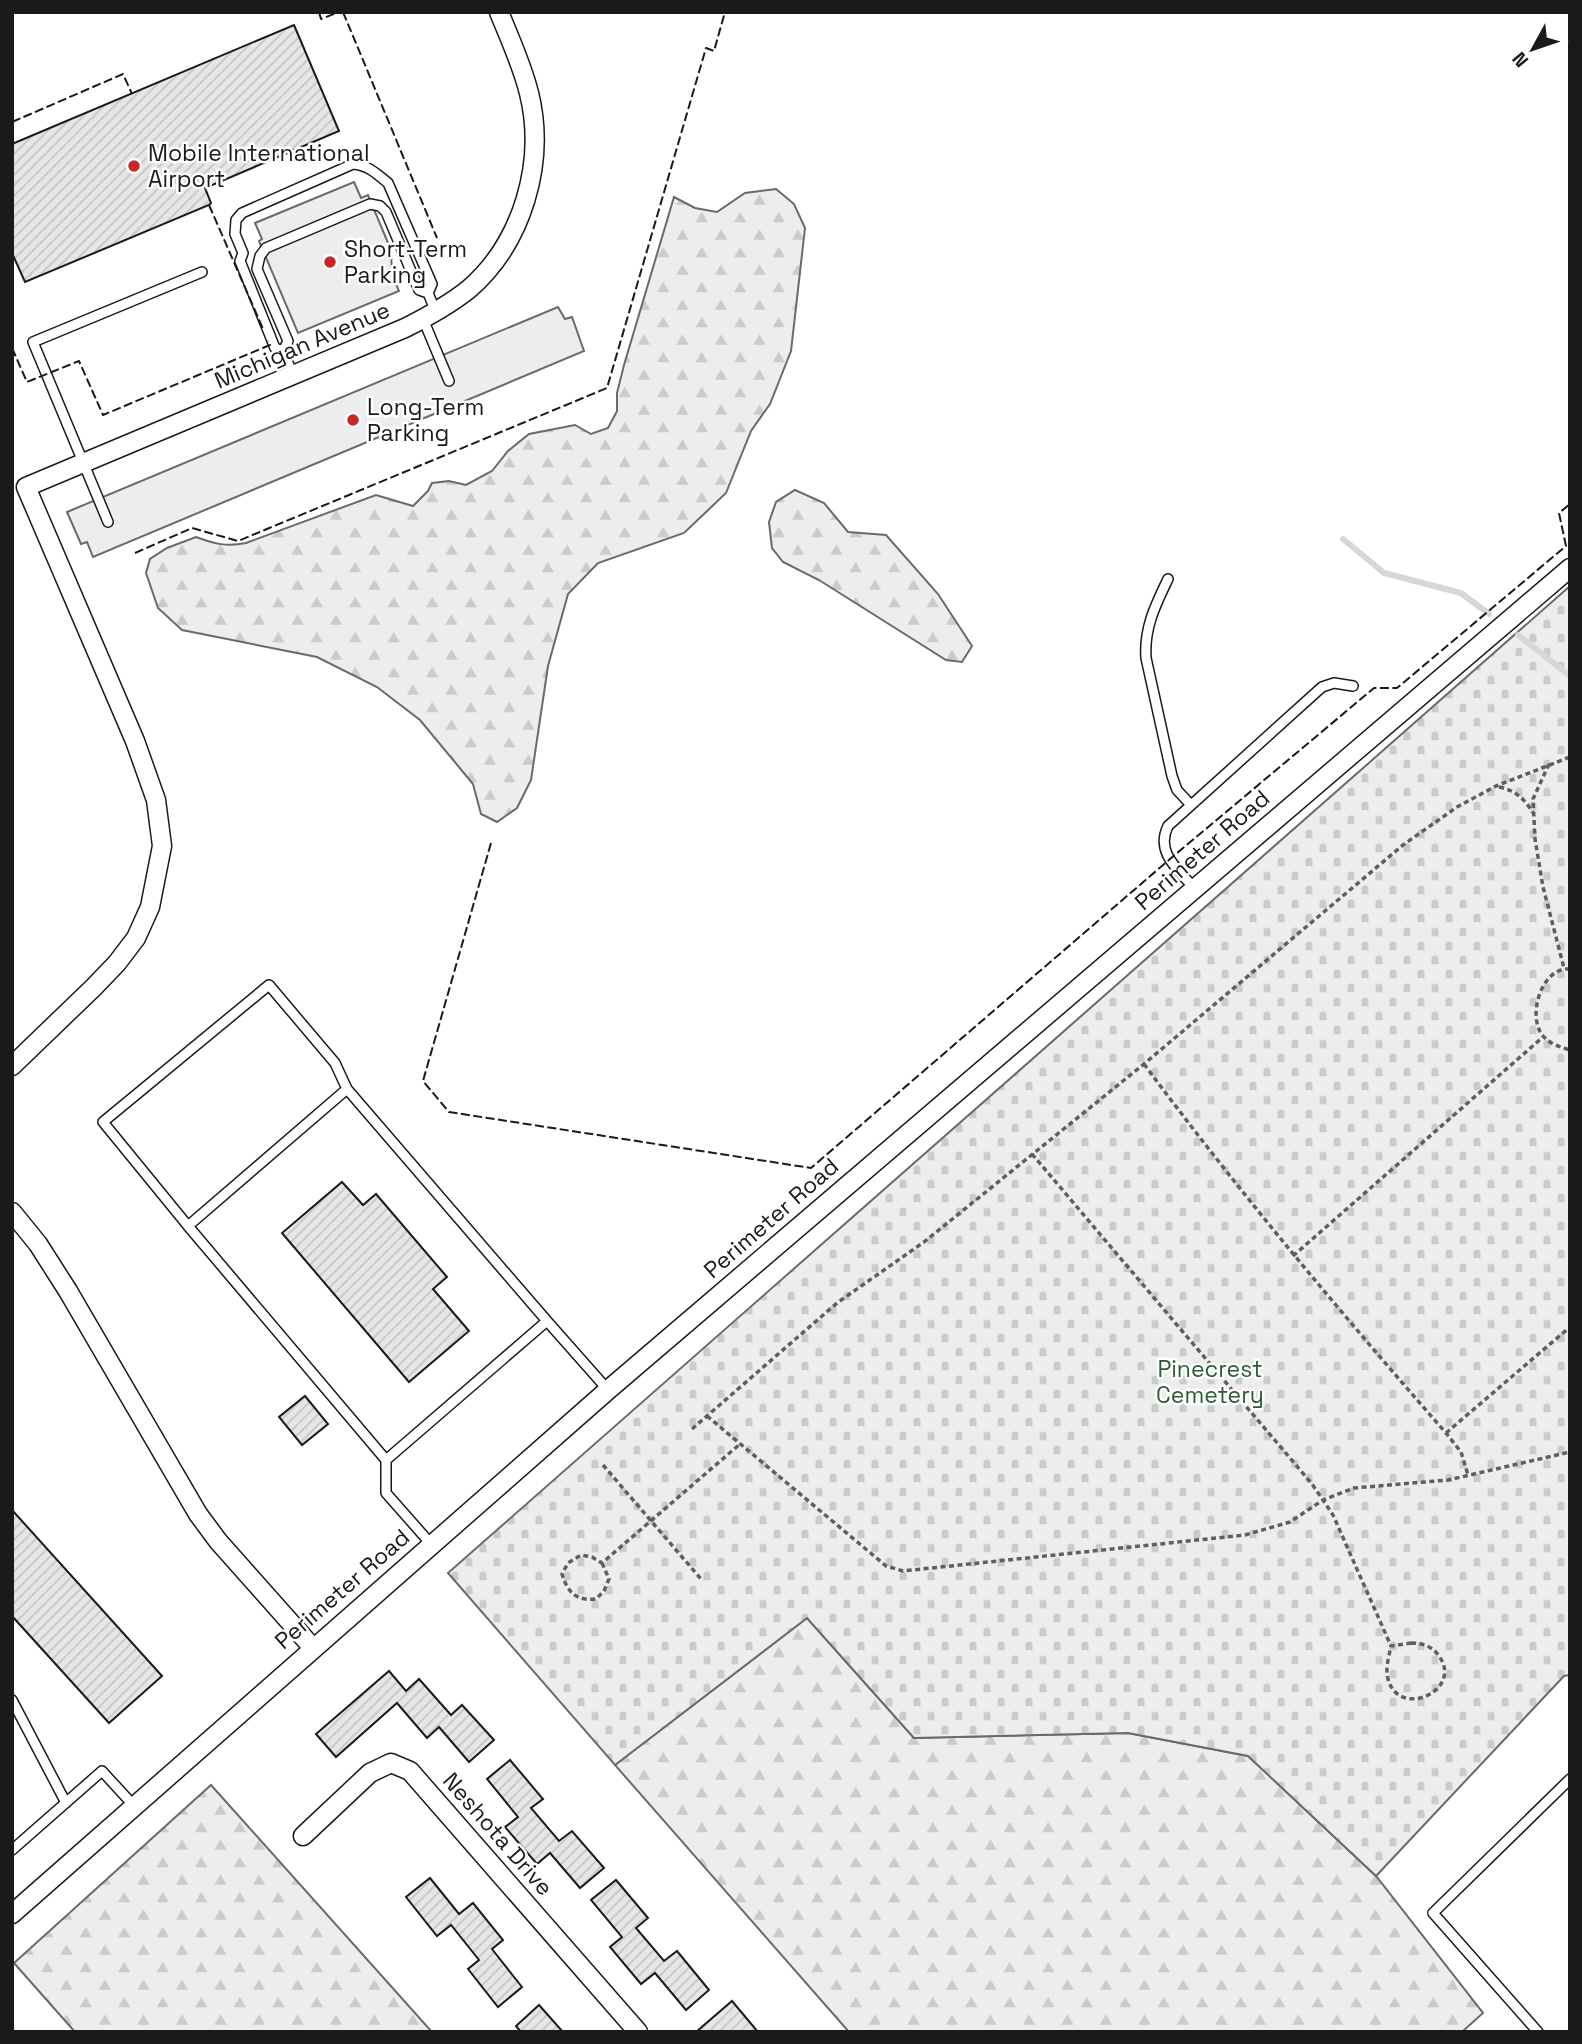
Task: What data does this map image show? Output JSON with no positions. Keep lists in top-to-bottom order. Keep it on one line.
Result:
{"streets":{"street":["Michigan Avenue","Perimeter Road","Neshota Drive"]},"parks":["Pinecrest Cemetery"],"places":["Mobile International Airport","Short-Term Parking","Long-Term Parking"],"north":"bottom left"}
